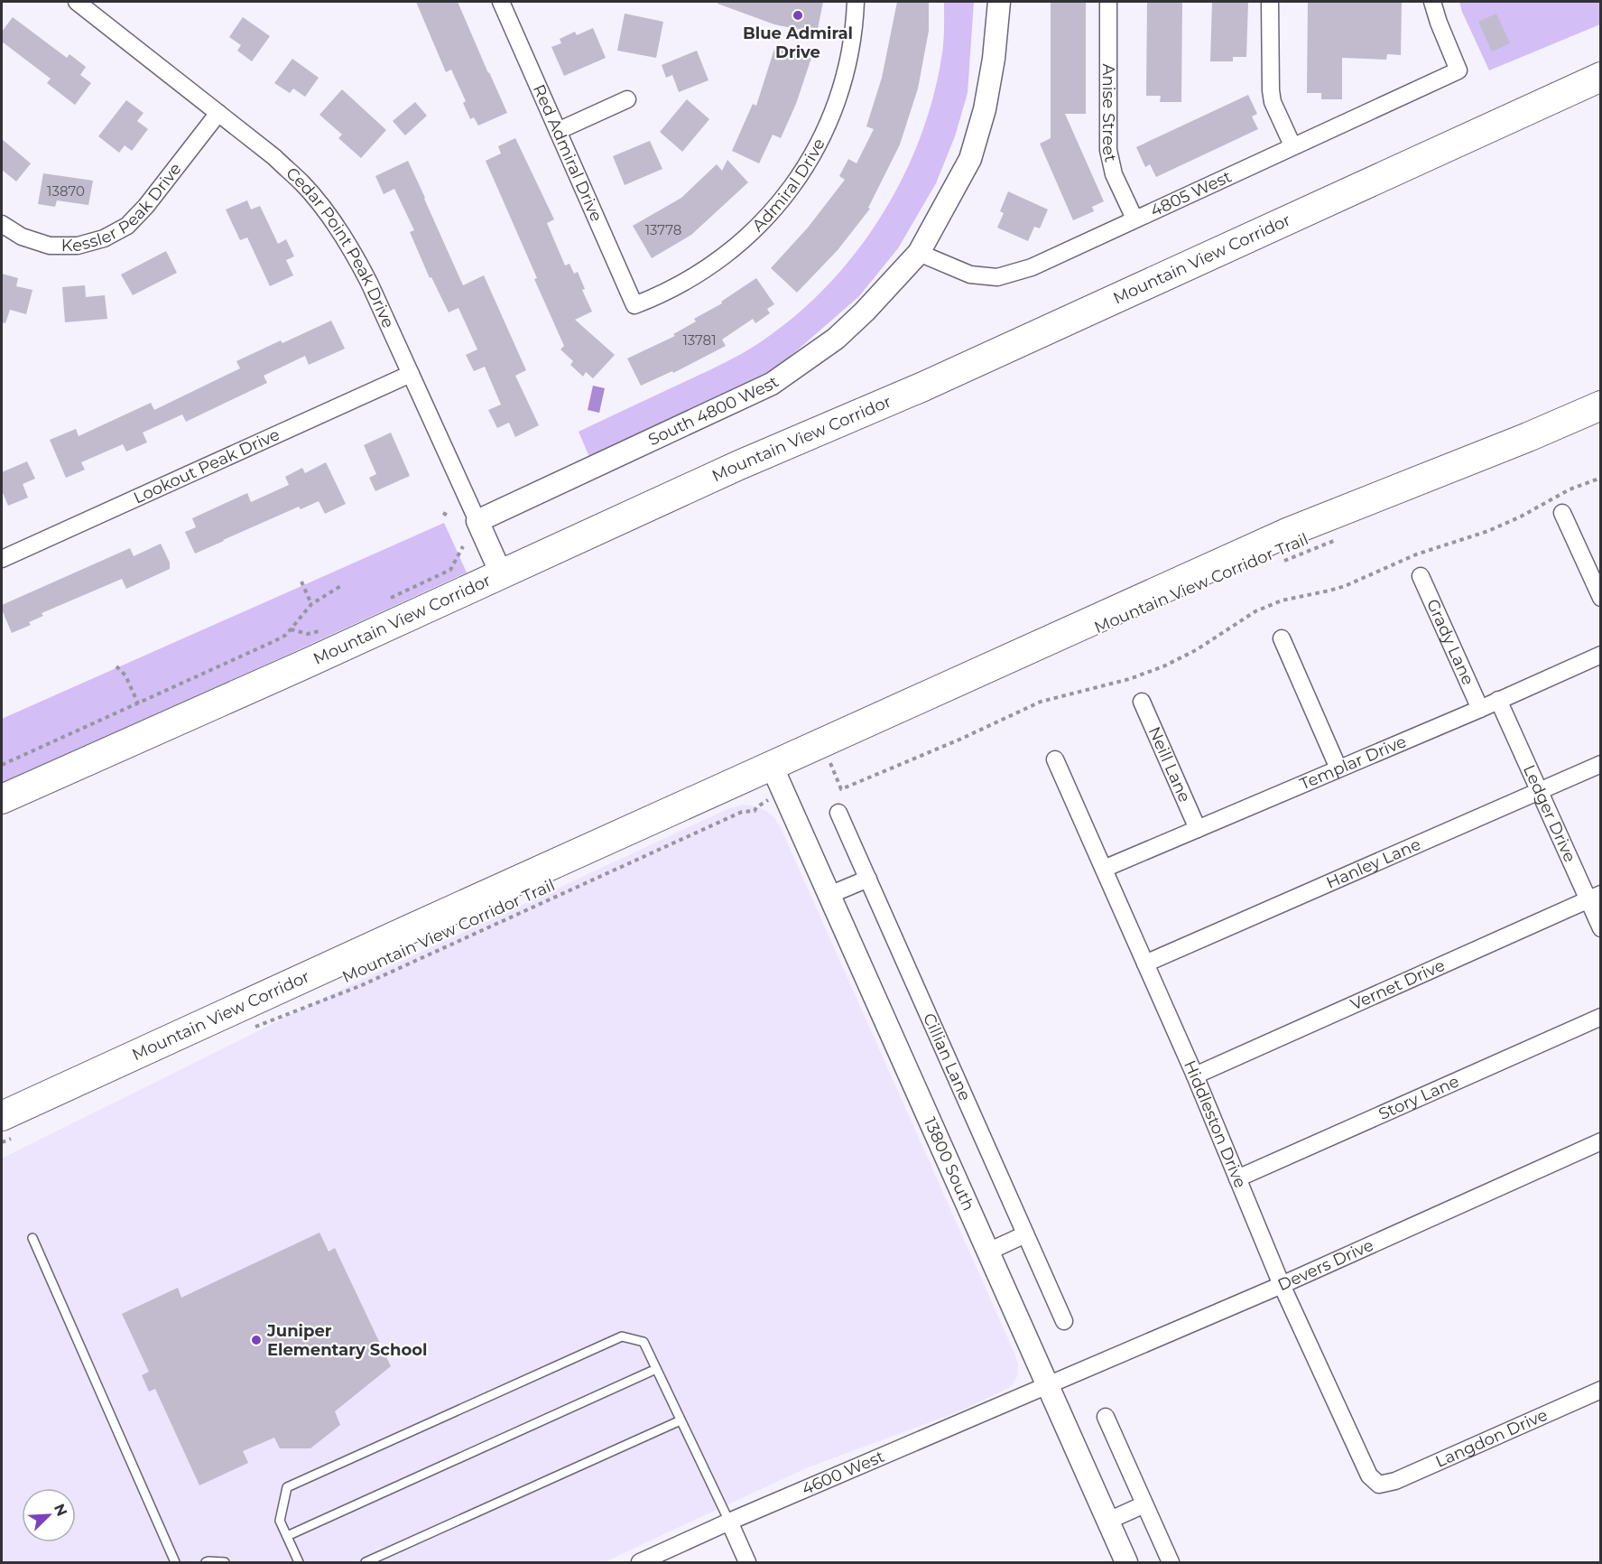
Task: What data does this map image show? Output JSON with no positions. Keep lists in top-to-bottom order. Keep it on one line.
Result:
{"streets":{"highway":["Mountain View Corridor"],"street":["Anise Street","Red Admiral Drive","Admiral Drive","4805 West","Kessler Peak Drive","Cedar Point Peak Drive","South 4800 West","Lookout Peak Drive","Grady Lane","Templar Drive","Neill Lane","Ledger Drive","Hanley Lane","Vernet Drive","Cillian Lane","Story Lane","Hiddleston Drive","13800 South","Devers Drive","Langdon Drive","4600 West"],"path":["Mountain View Corridor Trail"]},"crossings":[["Anise Street","4805 West"],["Red Admiral Drive","Admiral Drive"],["4805 West","South 4800 West"],["Kessler Peak Drive","Cedar Point Peak Drive"],["Cedar Point Peak Drive","Mountain View Corridor"],["Cedar Point Peak Drive","South 4800 West"],["Cedar Point Peak Drive","Lookout Peak Drive"],["Mountain View Corridor","13800 South"],["Grady Lane","Templar Drive"],["Templar Drive","Neill Lane"],["Templar Drive","Ledger Drive"],["Templar Drive","Hiddleston Drive"],["Ledger Drive","Hanley Lane"],["Ledger Drive","Vernet Drive"],["Hanley Lane","Hiddleston Drive"],["Vernet Drive","Hiddleston Drive"],["Story Lane","Hiddleston Drive"],["Hiddleston Drive","Devers Drive"],["Hiddleston Drive","Langdon Drive"],["13800 South","Devers Drive"],["13800 South","4600 West"],["Devers Drive","4600 West"]],"places":["Blue Admiral Drive","Juniper Elementary School"],"house_numbers":["13870","13778","13781"],"north":"top right"}
